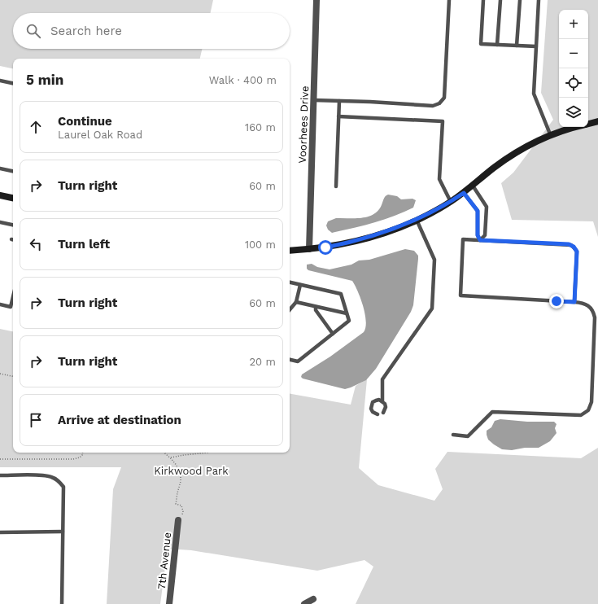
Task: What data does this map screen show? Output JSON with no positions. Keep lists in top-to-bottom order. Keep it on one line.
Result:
{"streets":{"street":["Voorhees Drive","7th Avenue"]},"parks":["Kirkwood Park"],"page":{"map_buttons":["+","−"],"search":"Search here","heading":["5 min","Walk · 400 m"],"list":[["Continue","Laurel Oak Road","160 m"],["Turn right","60 m"],["Turn left","100 m"],["Turn right","60 m"],["Turn right","20 m"],"Arrive at destination"]}}
